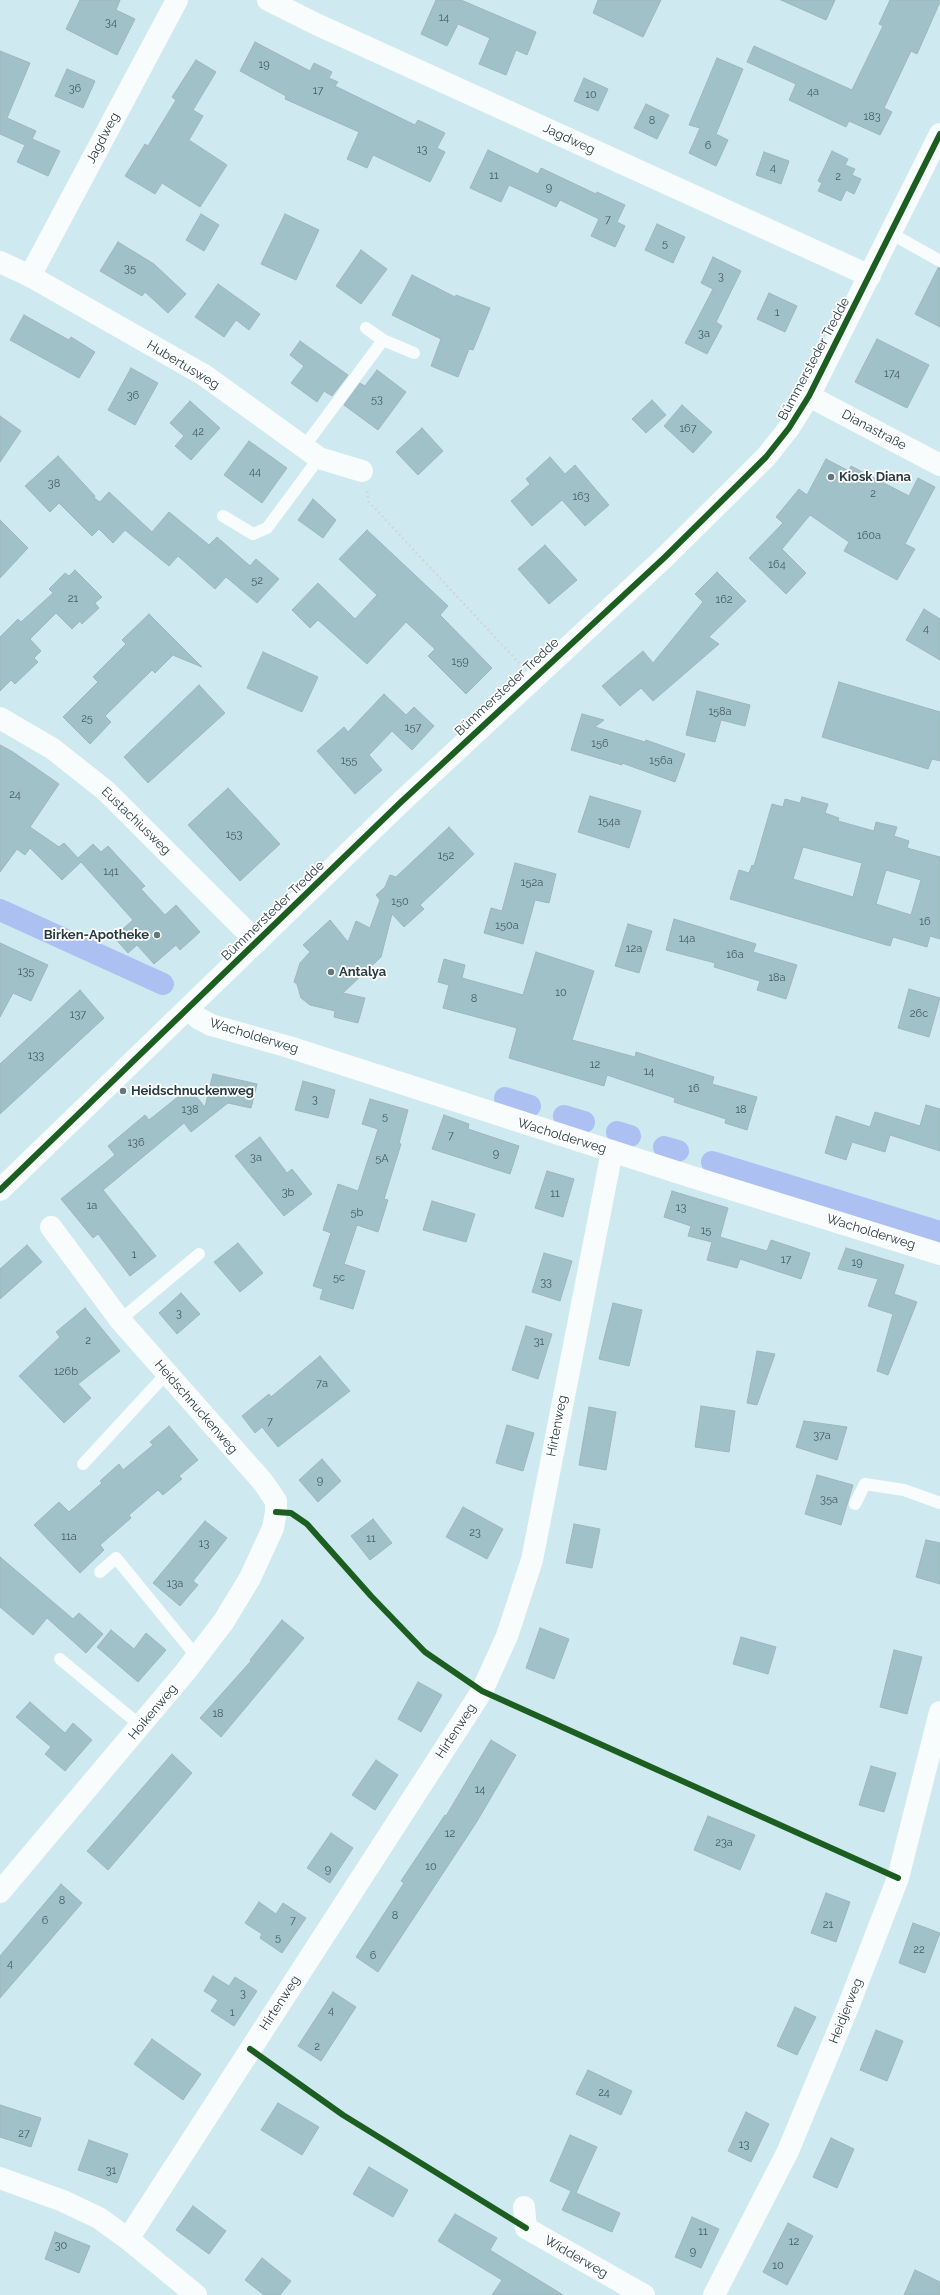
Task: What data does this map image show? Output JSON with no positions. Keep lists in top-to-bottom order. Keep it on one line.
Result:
{"streets":{"street":["Jagdweg","Bümmersteder Tredde","Hubertusweg","Dianastraße","Eustachiusweg","Wacholderweg","Heidschnuckenweg","Hirtenweg","Hoikenweg","Heidjerweg","Widderweg"]},"crossings":[["Jagdweg","Bümmersteder Tredde"],["Jagdweg","Hubertusweg"],["Bümmersteder Tredde","Dianastraße"],["Bümmersteder Tredde","Eustachiusweg"],["Bümmersteder Tredde","Wacholderweg"],["Wacholderweg","Hirtenweg"],["Heidschnuckenweg","Hoikenweg"]],"places":["Kiosk Diana","Birken-Apotheke","Antalya","Heidschnuckenweg"],"house_numbers":["14","34","19","36","17","4a","10","183","8","6","13","4","11","2","9","7","5","35","3","1","3a","174","36","53","167","42","44","38","2","163","160a","164","52","21","162","4","159","158a","25","157","156","155","156a","24","154a","153","152","141","152a","150","16","150a","14a","12a","16a","135","18a","10","8","26c","137","133","12","14","16","3","138","18","5","7","136","9","3a","5A","3b","11","1a","13","5b","15","1","17","19","5c","33","3","2","31","126b","7a","7","37a","9","35a","23","11a","11","13","13a","18","14","12","23a","10","9","8","8","6","7","21","5","22","6","4","3","4","1","2","24","27","13","31","11","12","30","9","10"]}
